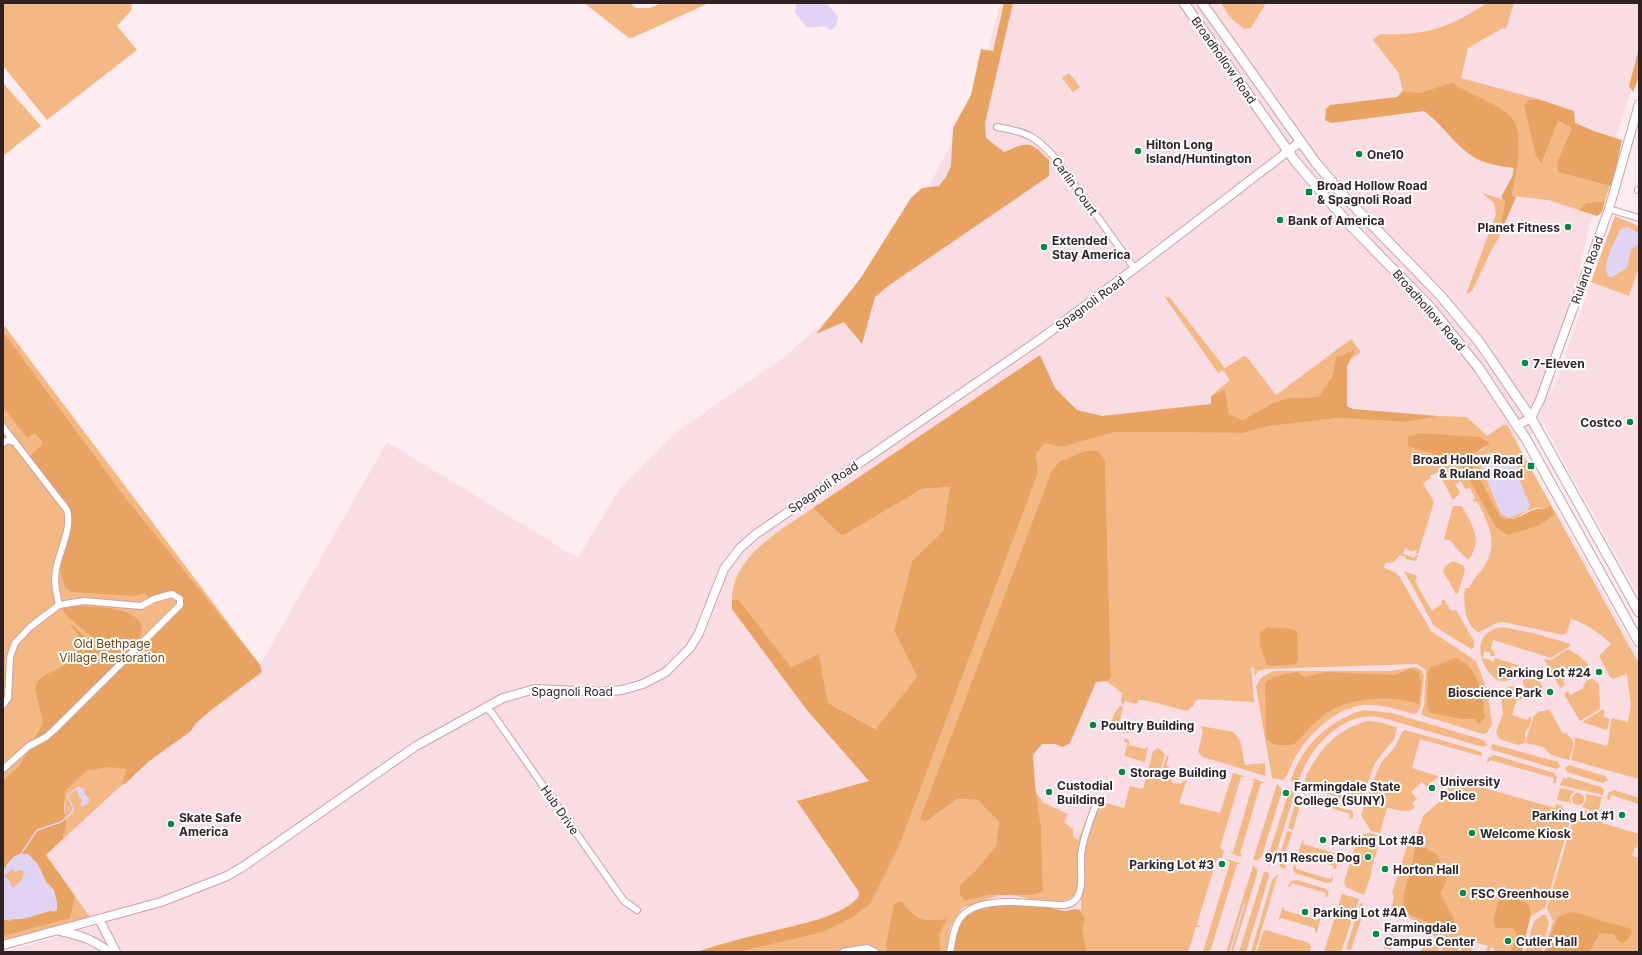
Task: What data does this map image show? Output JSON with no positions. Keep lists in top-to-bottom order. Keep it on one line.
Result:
{"streets":{"main road":["Broadhollow Road","Ruland Road","Spagnoli Road"],"street":["Carlin Court","Hub Drive"]},"crossings":[["Broadhollow Road","Ruland Road"],["Broadhollow Road","Spagnoli Road"],["Carlin Court","Spagnoli Road"],["Spagnoli Road","Hub Drive"]],"parks":["Old Bethpage Village Restoration"],"places":{"other":["Hilton Long Island/Huntington","One10","Bank of America","Planet Fitness","Extended Stay America","7-Eleven","Costco","Parking Lot #24","Bioscience Park","Poultry Building","Storage Building","University Police","Custodial Building","Farmingdale State College (SUNY)","Parking Lot #1","Skate Safe America","Welcome Kiosk","Parking Lot #4B","9/11 Rescue Dog","Parking Lot #3","Horton Hall","FSC Greenhouse","Parking Lot #4A","Farmingdale Campus Center","Cutler Hall"],"transit":["Broad Hollow Road & Spagnoli Road","Broad Hollow Road & Ruland Road"]}}
